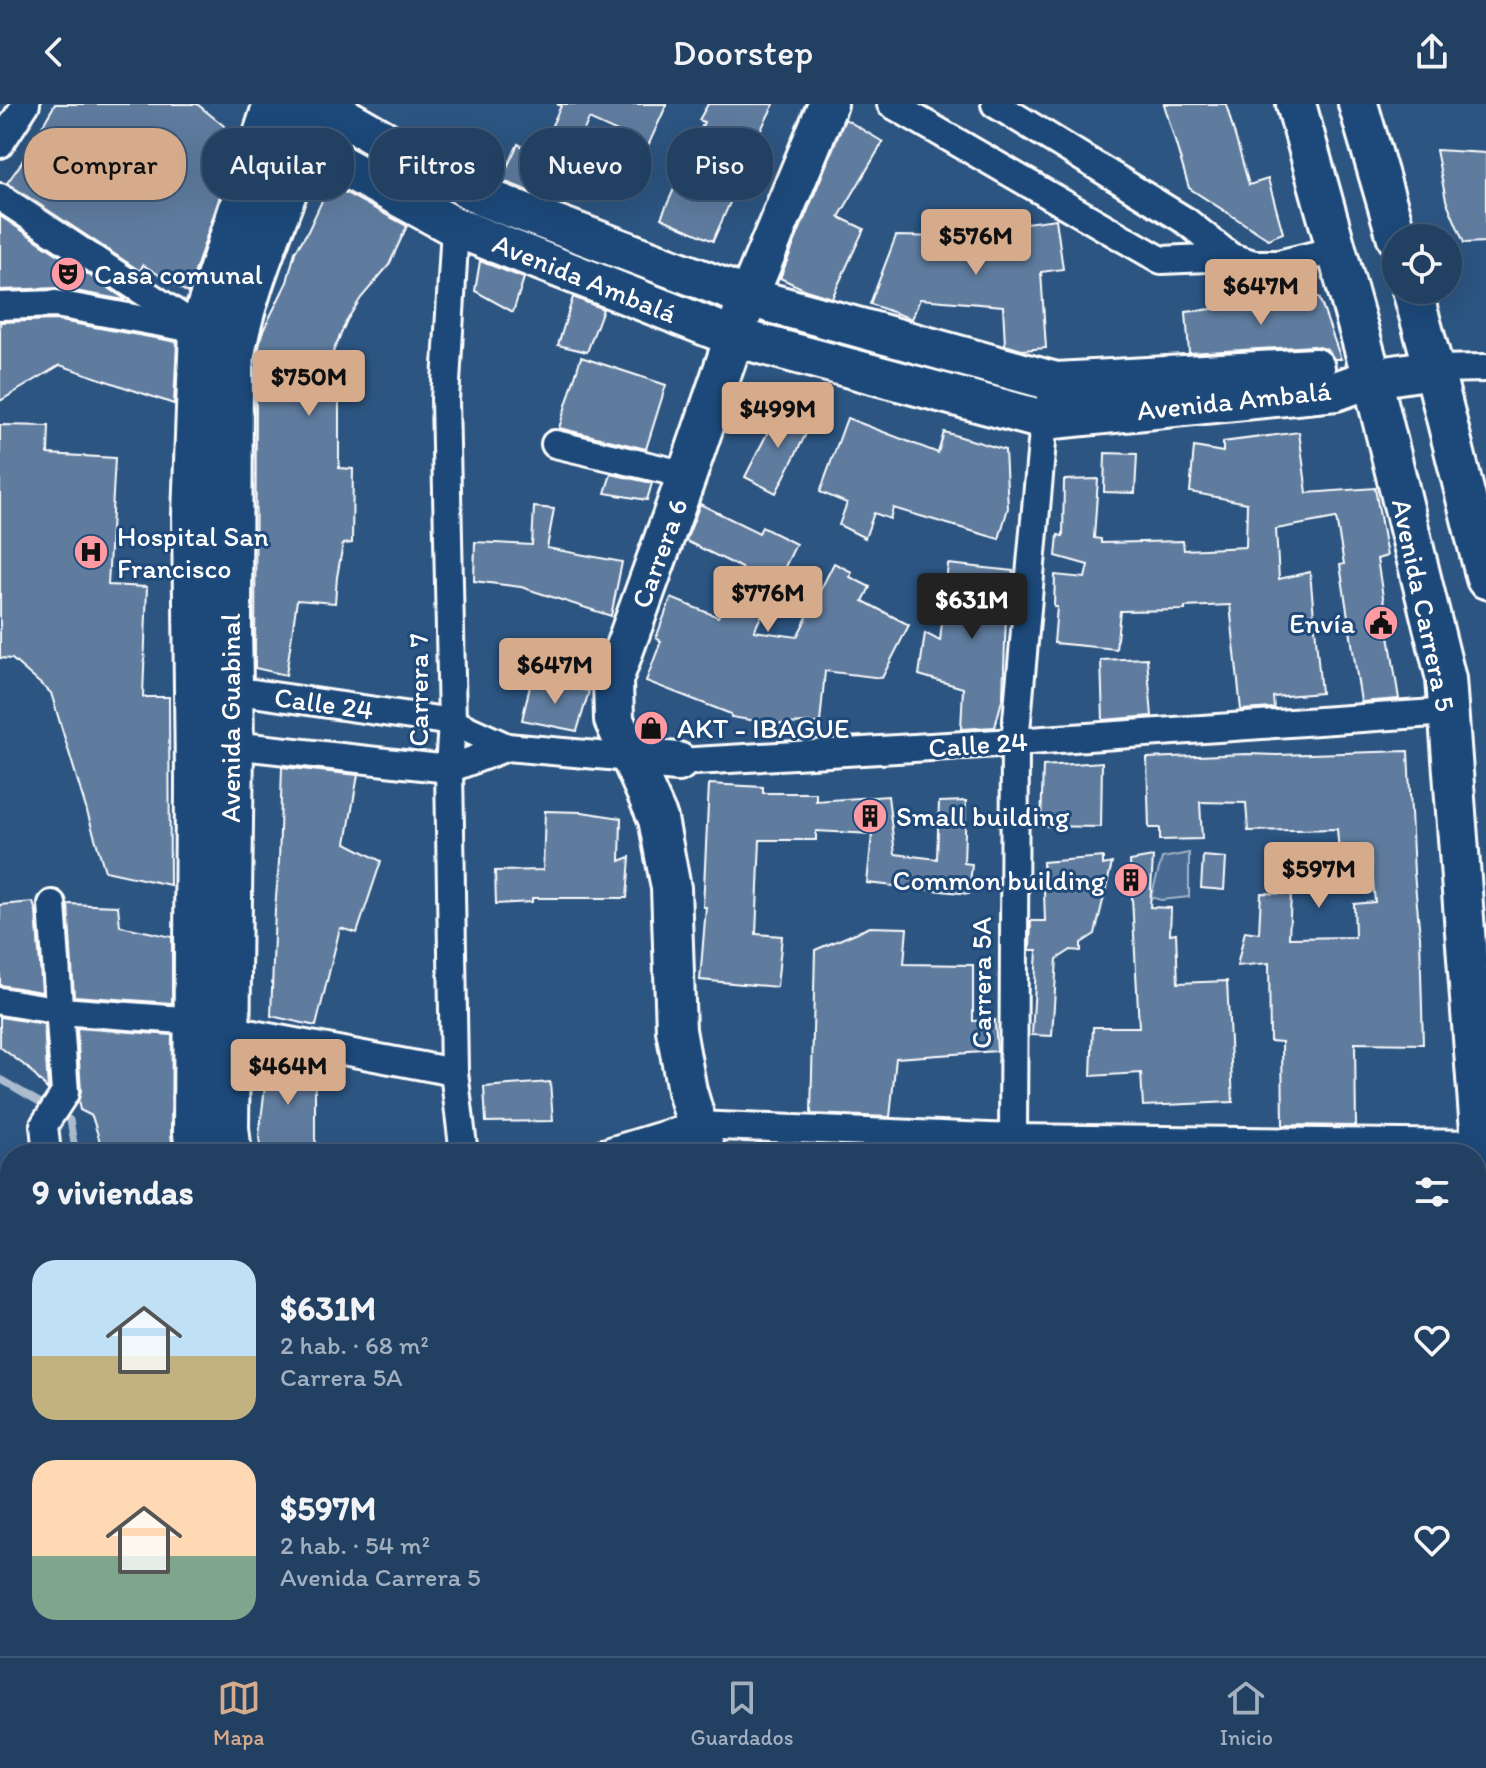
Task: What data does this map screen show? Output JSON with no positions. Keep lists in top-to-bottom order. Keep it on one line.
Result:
{"streets":{"main road":["Avenida Ambalá","Carrera 6","Avenida Carrera 5","Calle 24","Avenida Guabinal"],"street":["Carrera 7","Carrera 5A"]},"crossings":[["Avenida Ambalá","Carrera 6"],["Avenida Ambalá","Avenida Carrera 5"],["Avenida Ambalá","Carrera 7"],["Avenida Ambalá","Avenida Guabinal"],["Avenida Ambalá","Carrera 5A"],["Carrera 6","Calle 24"],["Avenida Carrera 5","Calle 24"],["Carrera 7","Calle 24"],["Calle 24","Avenida Guabinal"],["Calle 24","Carrera 5A"]],"places":{"theatre":["Casa comunal"],"hospital":["Hospital San Francisco"],"public building":["Envía"],"shop":["AKT - IBAGUE"],"building":["Small building","Common building"]},"page":{"header":"Doorstep","chip":["Comprar","Alquilar","Filtros","Nuevo","Piso"],"price":["$576M","$647M","$750M","$499M","$776M","$631M","$647M","$597M","$464M"],"heading":"9 viviendas","list":[{"name":"$631M","note":"2 hab. · 68 m² · Carrera 5A"},{"name":"$597M","note":"2 hab. · 54 m² · Avenida Carrera 5"}],"tabs":["Mapa","Guardados","Inicio"]}}
